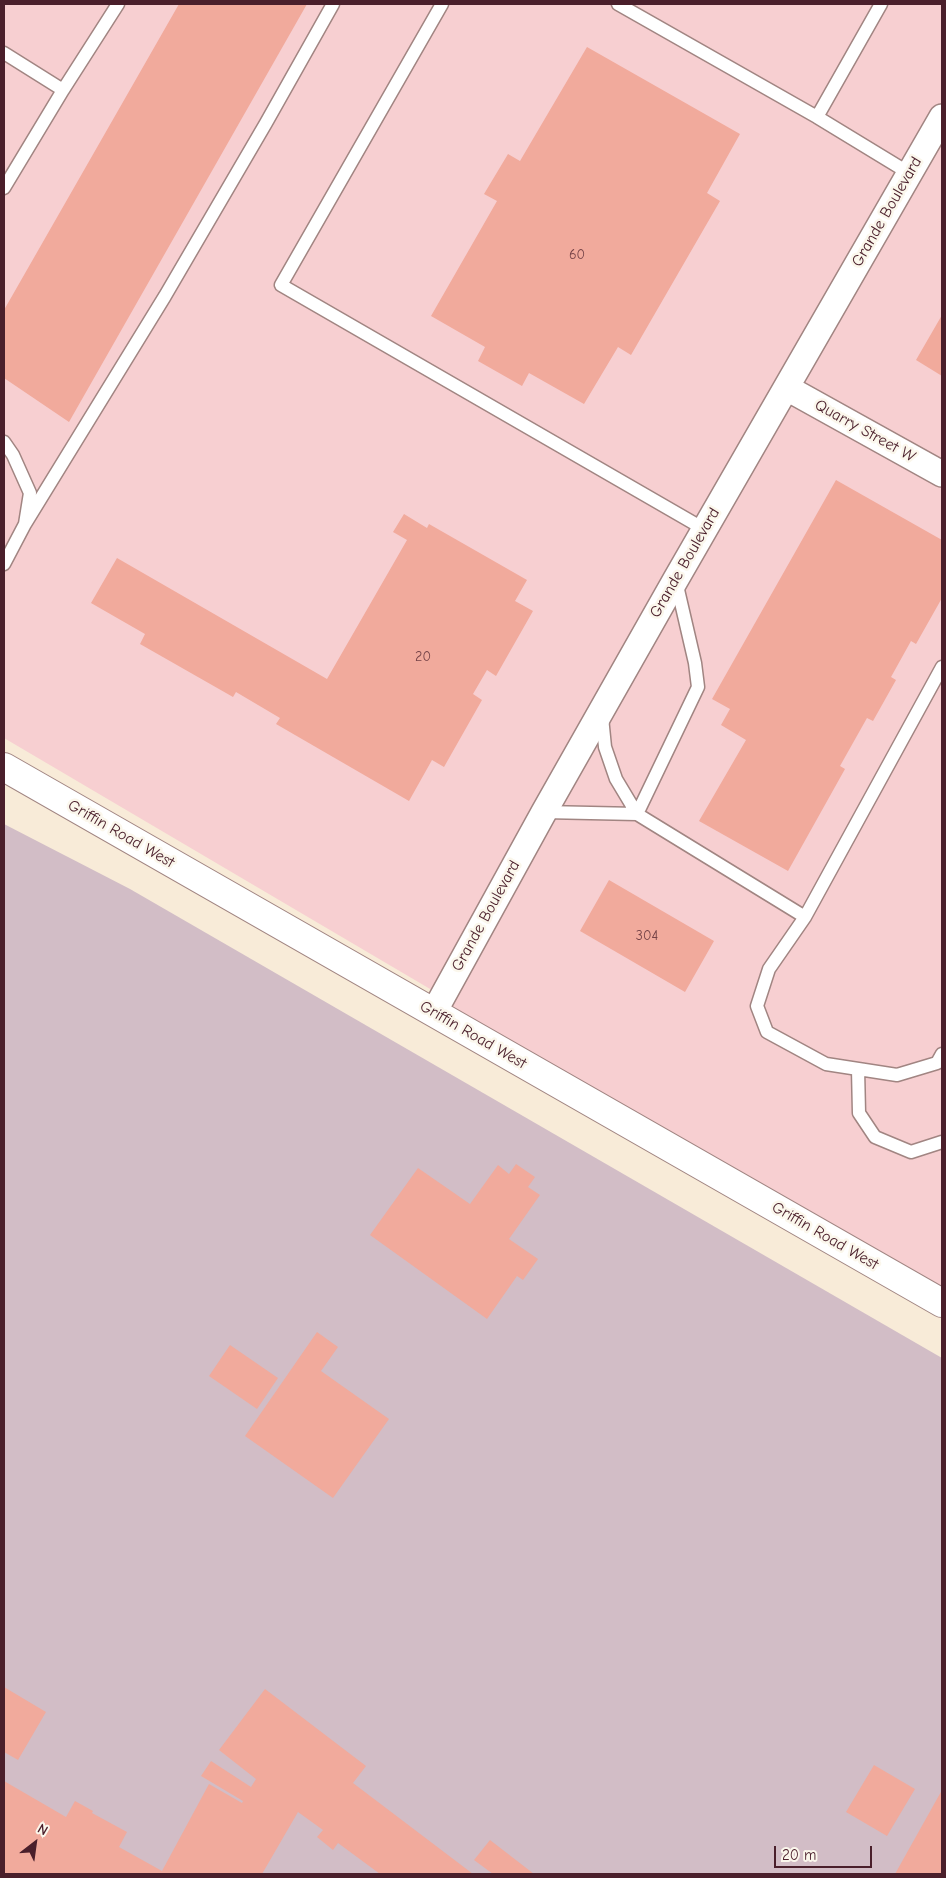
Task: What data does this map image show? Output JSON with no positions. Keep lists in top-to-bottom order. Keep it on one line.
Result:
{"streets":{"main road":["Griffin Road West"],"street":["Grande Boulevard","Quarry Street W"]},"crossings":[["Grande Boulevard","Quarry Street W"],["Grande Boulevard","Griffin Road West"]],"house_numbers":["60","20","304"],"scale_bar":"20 m","north":"top right"}
